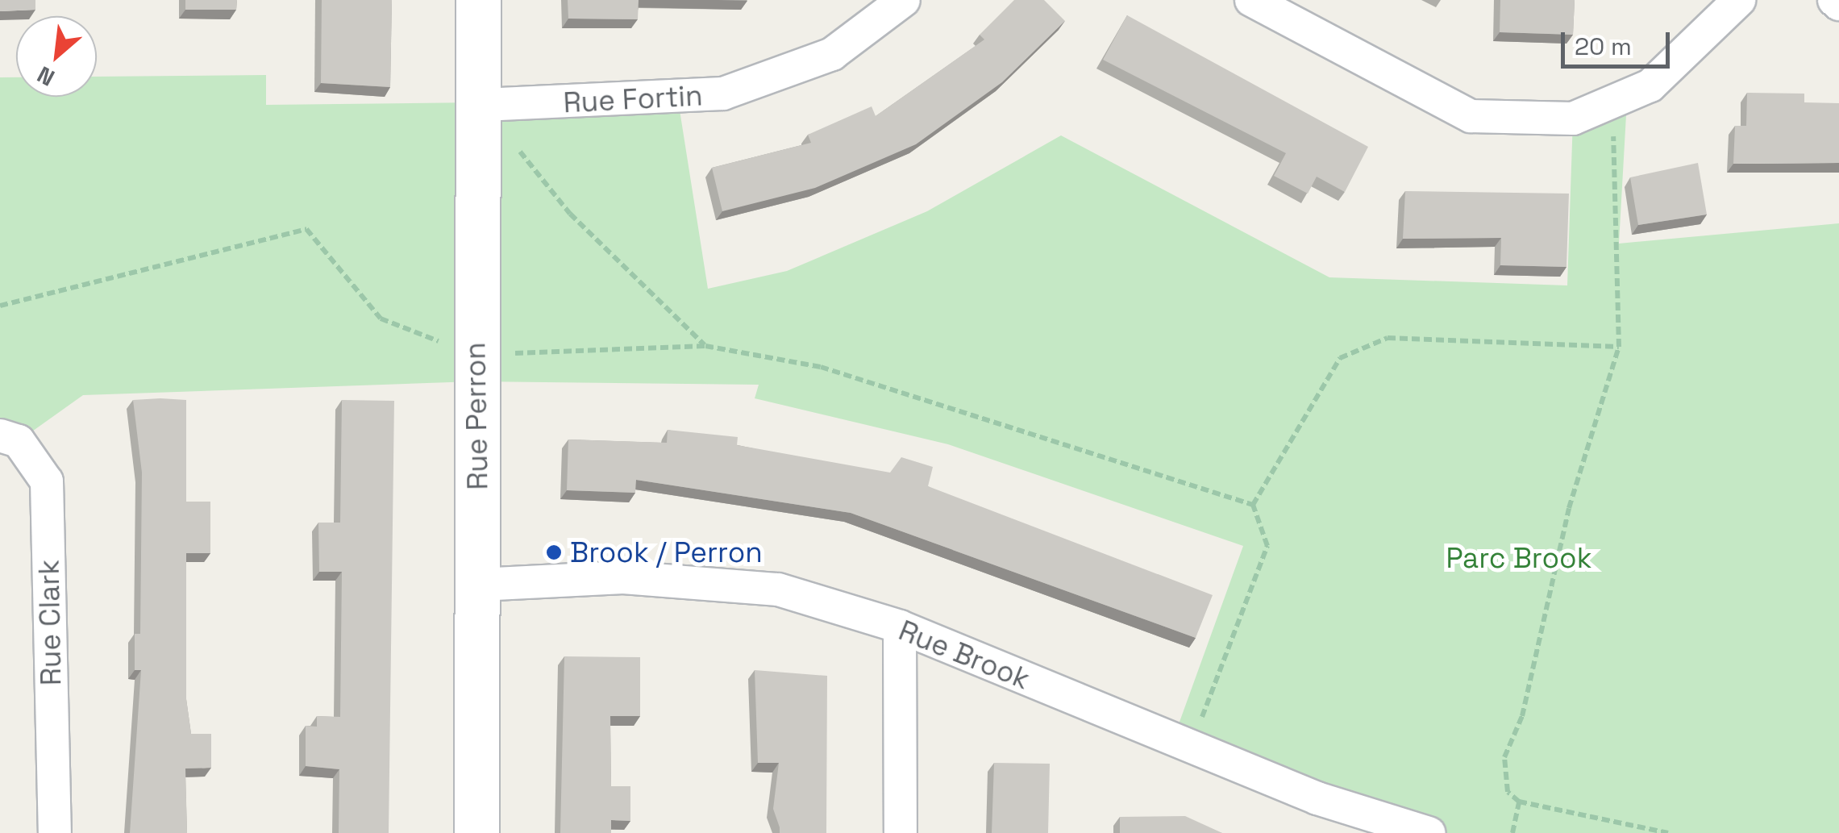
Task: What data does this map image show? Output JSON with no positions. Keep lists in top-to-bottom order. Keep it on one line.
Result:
{"streets":{"street":["Rue Fortin","Rue Perron","Rue Clark","Rue Brook"]},"crossings":[["Rue Fortin","Rue Perron"],["Rue Perron","Rue Brook"]],"parks":["Parc Brook"],"places":["Brook / Perron"],"scale_bar":"20 m","north":"bottom left"}
